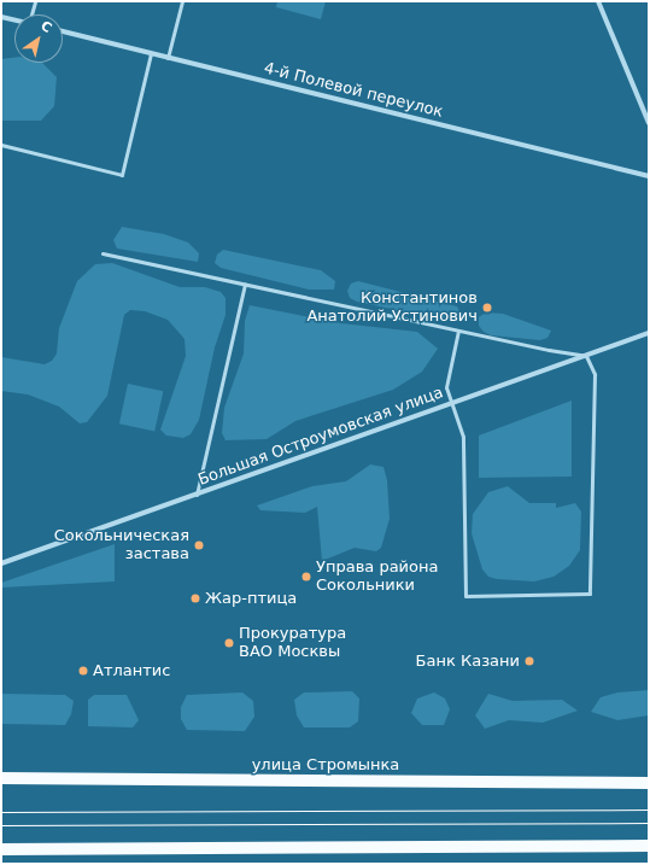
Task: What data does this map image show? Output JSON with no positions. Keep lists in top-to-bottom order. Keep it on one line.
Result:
{"streets":{"main road":["улица Стромынка"],"street":["4-й Полевой переулок","Большая Остроумовская улица"]},"places":["Константинов Анатолий Устинович","Сокольническая застава","Управа района Сокольники","Жар-птица","Прокуратура ВАО Москвы","Банк Казани","Атлантис"],"north":"top right"}
